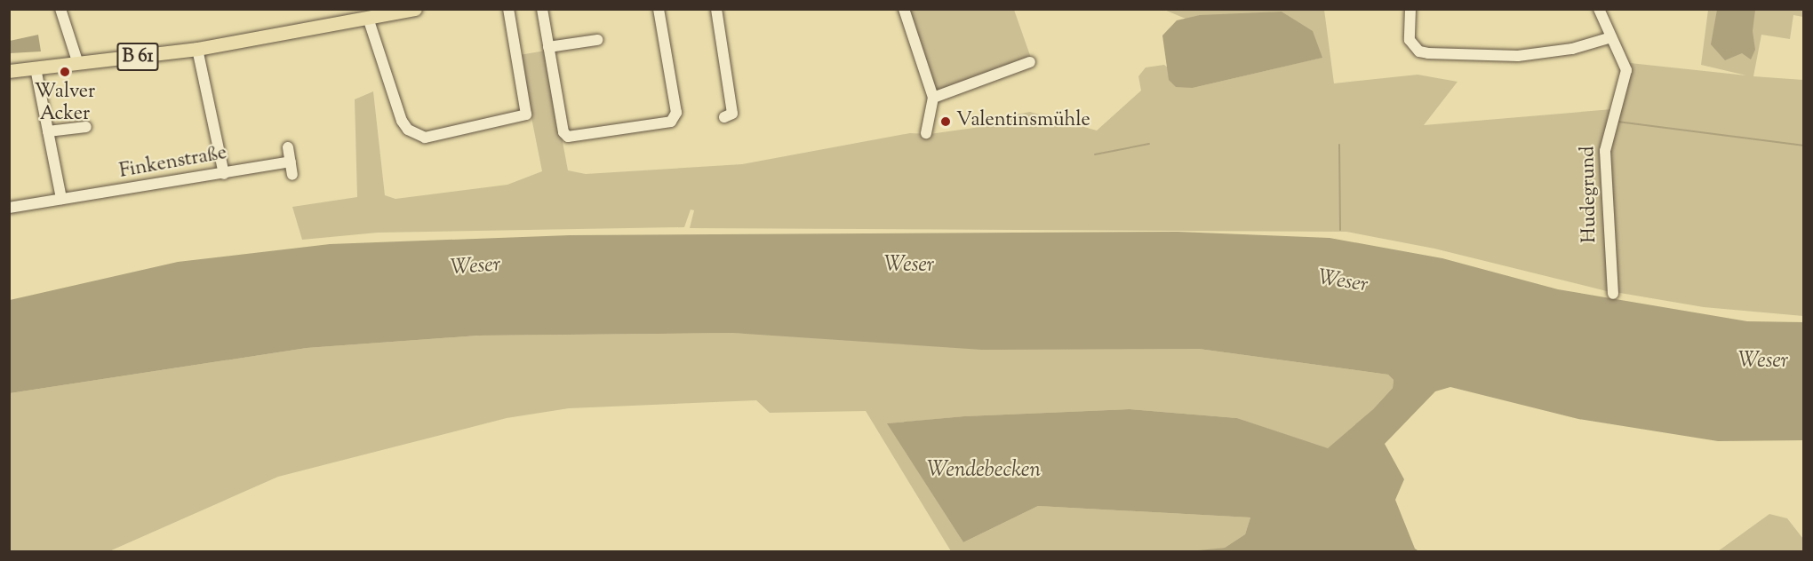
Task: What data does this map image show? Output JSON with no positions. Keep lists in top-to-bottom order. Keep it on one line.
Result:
{"streets":{"main road":["B 61"],"street":["Finkenstraße","Hudegrund"]},"water":["Weser","Wendebecken"],"places":["Walver Acker","Valentinsmühle"]}
